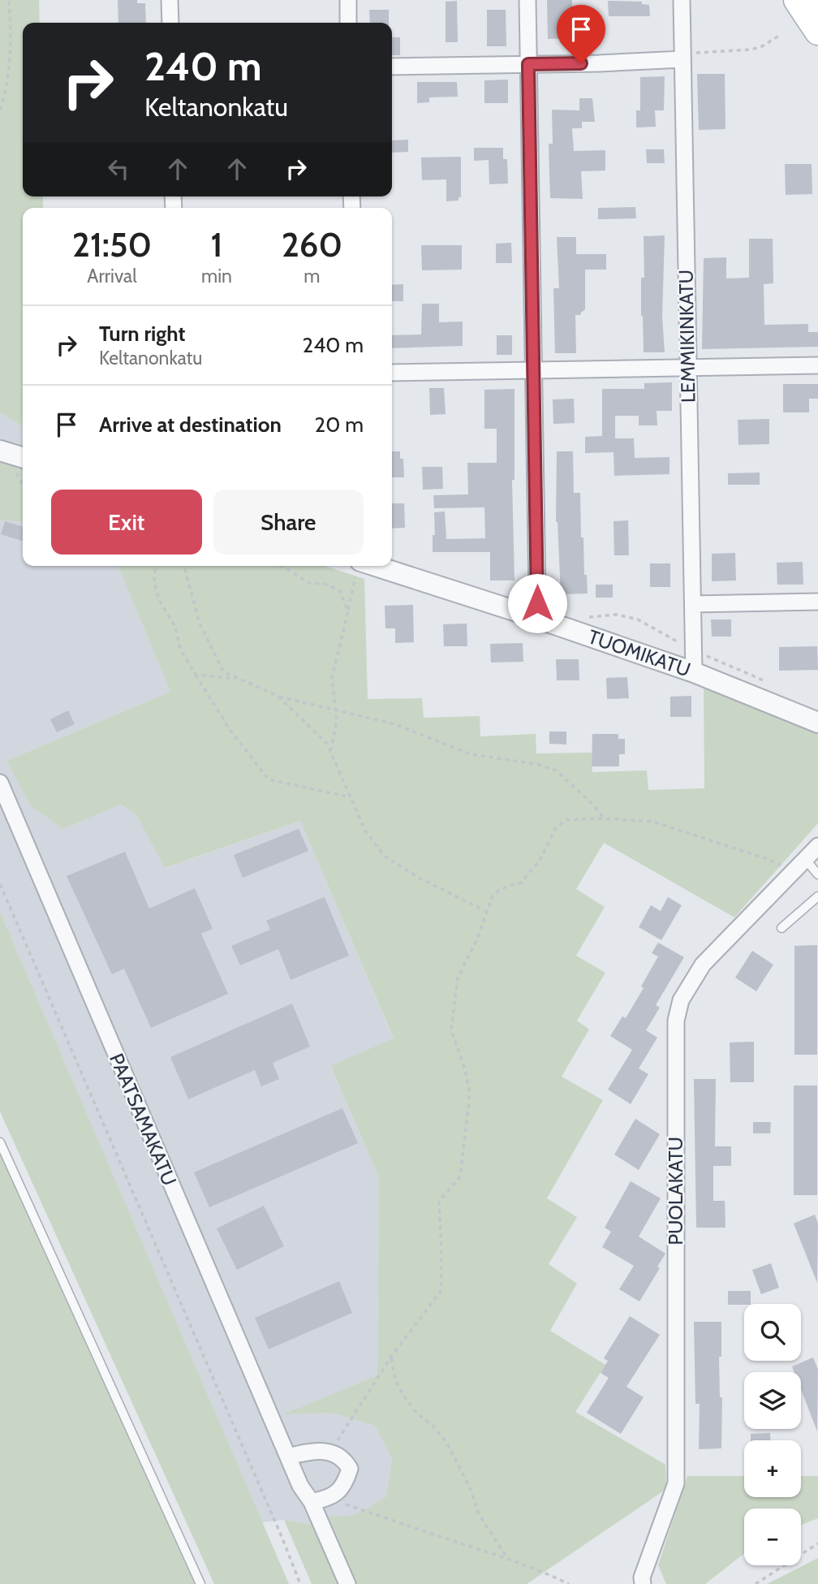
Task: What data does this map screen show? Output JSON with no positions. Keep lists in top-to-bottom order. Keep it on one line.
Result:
{"streets":{"street":["LEMMIKINKATU","TUOMIKATU","PAATSAMAKATU","PUOLAKATU"]},"crossings":[["LEMMIKINKATU","TUOMIKATU"]],"page":{"turn":["240 m","Keltanonkatu"],"eta":["21:50","Arrival","1","min","260","m"],"list":[{"name":"Turn right","note":"Keltanonkatu","value":"240 m"},{"name":"Arrive at destination","value":"20 m"}],"buttons":["Exit","Share"],"map_buttons":["+","−"]}}
